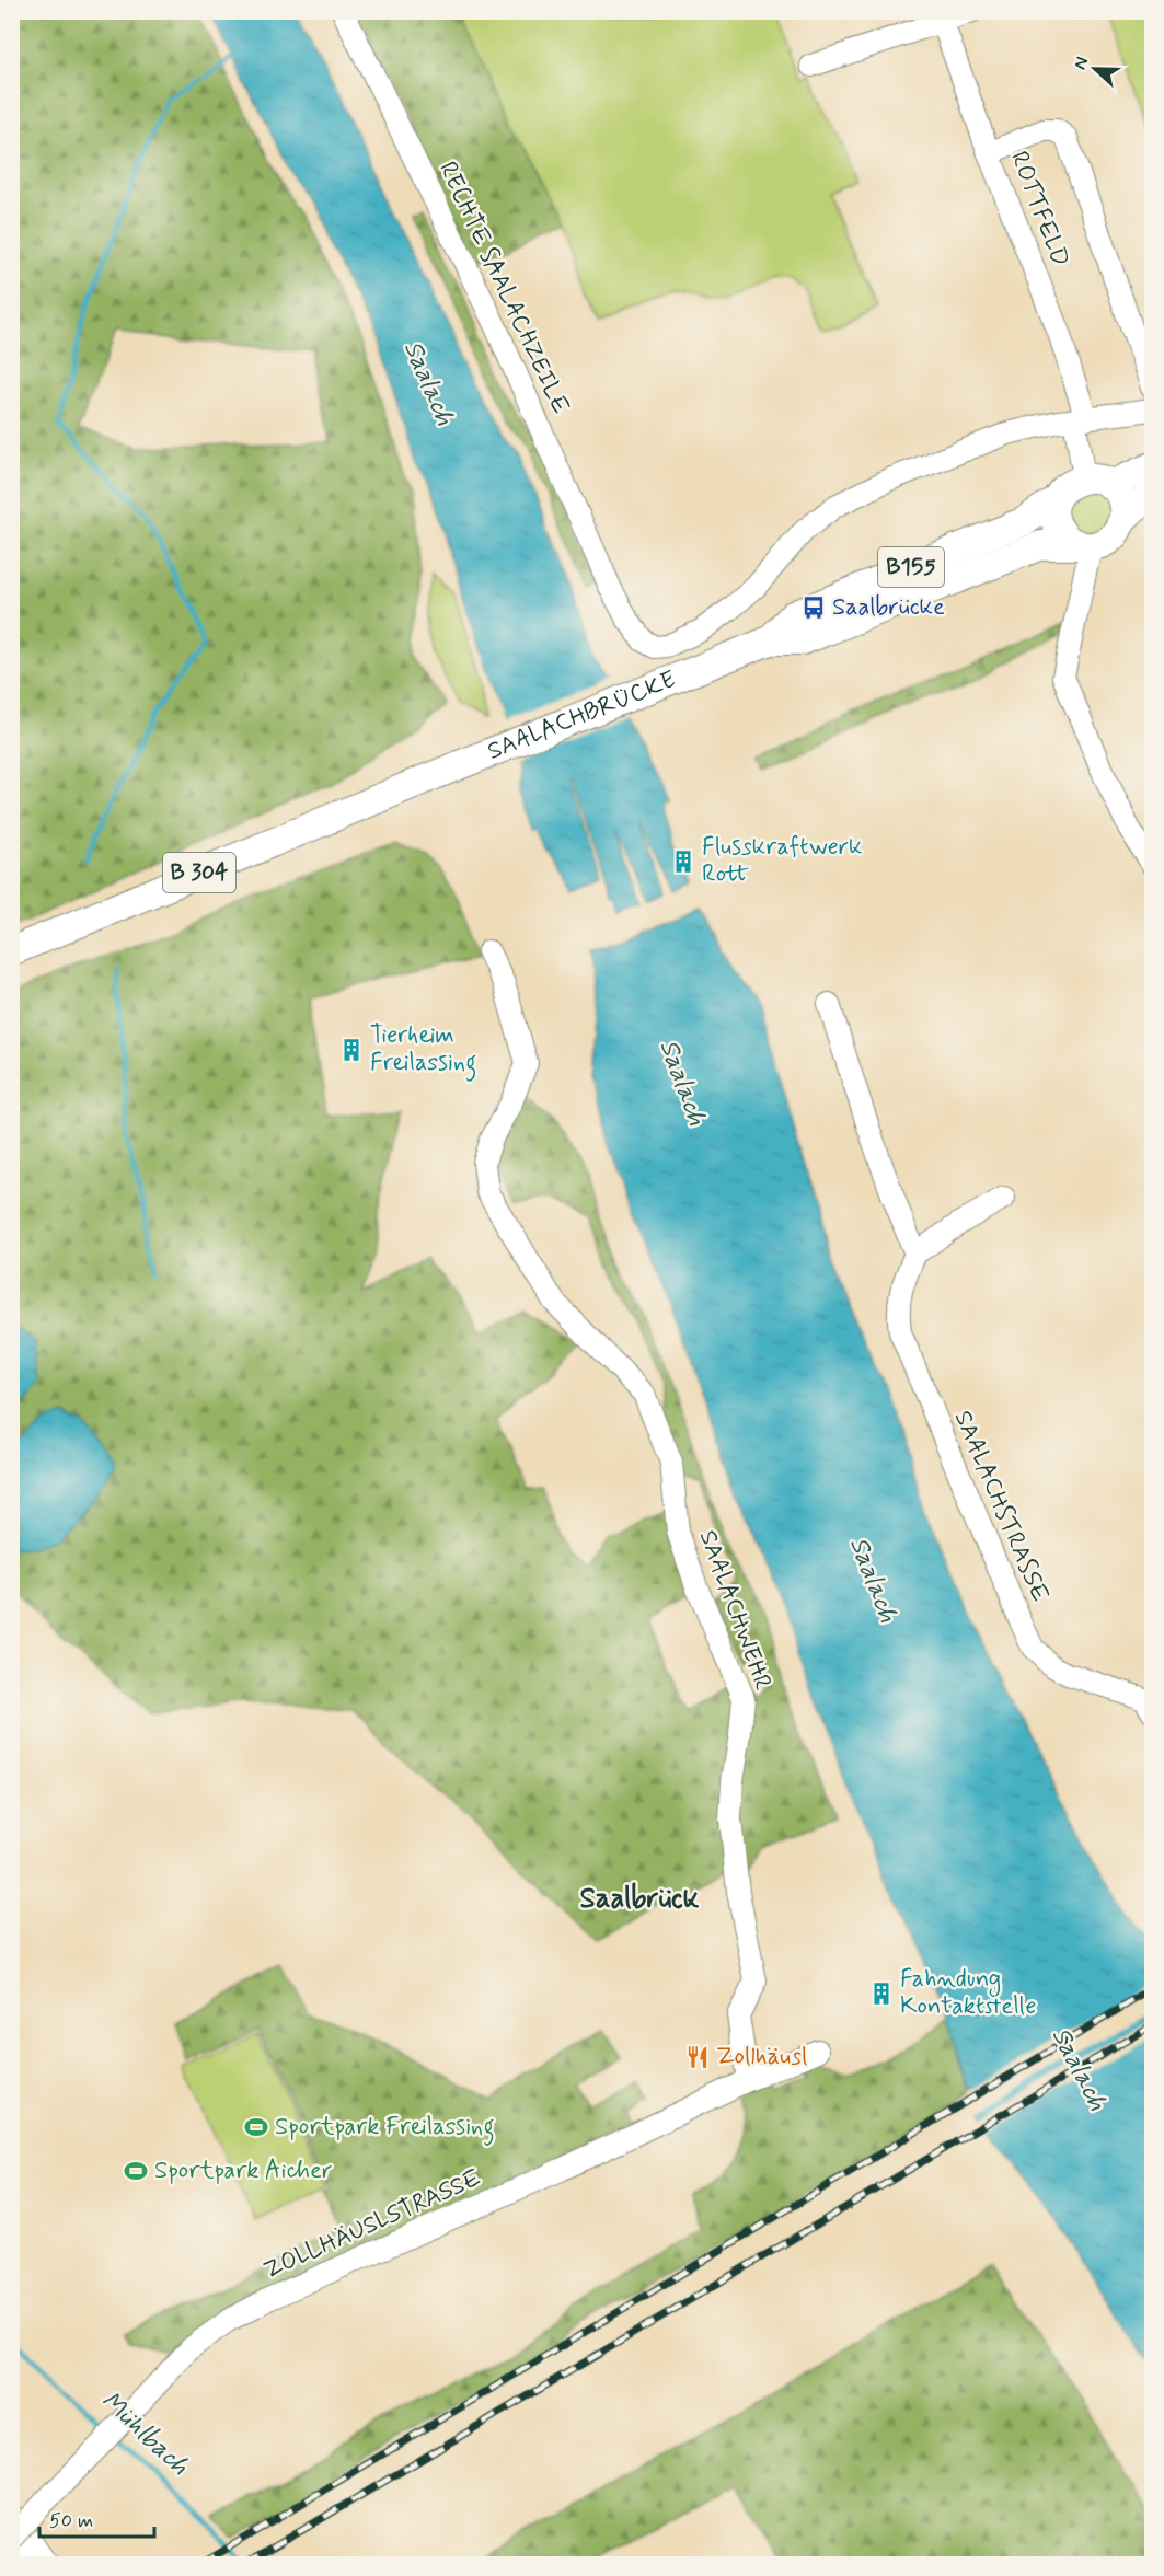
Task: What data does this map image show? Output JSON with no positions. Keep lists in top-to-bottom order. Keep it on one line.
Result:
{"streets":{"main road":["B155","SAALACHBRÜCKE","B 304"],"street":["ROTTFELD","RECHTE SAALACHZEILE","SAALACHSTRASSE","SAALACHWEHR","ZOLLHÄUSLSTRASSE"]},"crossings":[["ROTTFELD","RECHTE SAALACHZEILE"],["ROTTFELD","B155"],["B155","SAALACHBRÜCKE"],["SAALACHWEHR","ZOLLHÄUSLSTRASSE"]],"districts":["Saalbrück"],"water":["Saalach","Mühlbach"],"places":{"bus stop":["Saalbrücke"],"building":["Flusskraftwerk Rott","Tierheim Freilassing","Fahndung Kontaktstelle"],"restaurant":["Zollhäusl"],"sports":["Sportpark Freilassing","Sportpark Aicher"]},"scale_bar":"50 m","north":"left"}
